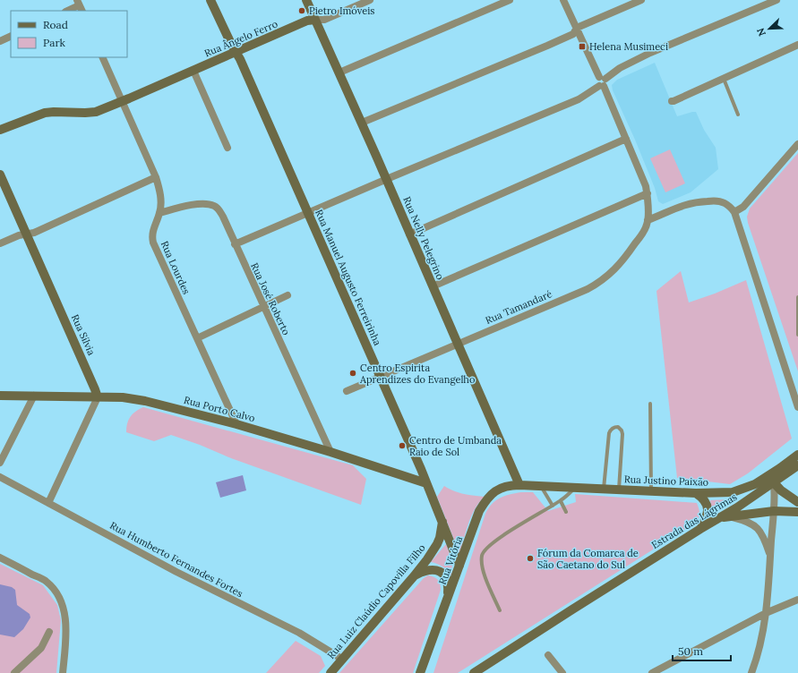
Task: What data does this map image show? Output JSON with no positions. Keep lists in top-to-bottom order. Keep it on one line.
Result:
{"streets":{"main road":["Rua Ângelo Ferro","Rua Nelly Pelegrino","Rua Manuel Augusto Ferreirinha","Rua Sílvia","Rua Porto Calvo","Rua Justino Paixão","Estrada das Lágrimas","Rua Vitória","Rua Luiz Claúdio Capovilla Filho"],"street":["Rua Lourdes","Rua José Roberto","Rua Tamandaré","Rua Humberto Fernandes Fortes"]},"crossings":[["Rua Ângelo Ferro","Rua Nelly Pelegrino"],["Rua Ângelo Ferro","Rua Lourdes"],["Rua Ângelo Ferro","Rua Manuel Augusto Ferreirinha"],["Rua Nelly Pelegrino","Rua Tamandaré"],["Rua Nelly Pelegrino","Rua Justino Paixão"],["Rua Nelly Pelegrino","Rua Vitória"],["Rua Lourdes","Rua José Roberto"],["Rua Lourdes","Rua Porto Calvo"],["Rua Manuel Augusto Ferreirinha","Rua Tamandaré"],["Rua Manuel Augusto Ferreirinha","Rua Porto Calvo"],["Rua Manuel Augusto Ferreirinha","Rua Vitória"],["Rua Manuel Augusto Ferreirinha","Rua Luiz Claúdio Capovilla Filho"],["Rua José Roberto","Rua Porto Calvo"],["Rua Sílvia","Rua Porto Calvo"],["Rua Justino Paixão","Estrada das Lágrimas"],["Rua Justino Paixão","Rua Vitória"],["Rua Humberto Fernandes Fortes","Rua Luiz Claúdio Capovilla Filho"]],"places":{"other":["Pietro Imóveis","Centro Espirita Aprendizes do Evangelho","Centro de Umbanda Raio de Sol","Fórum da Comarca de São Caetano do Sul"],"transit":["Helena Musimeci"]},"legend":["Road","Park"],"scale_bar":"50 m","north":"bottom left"}
